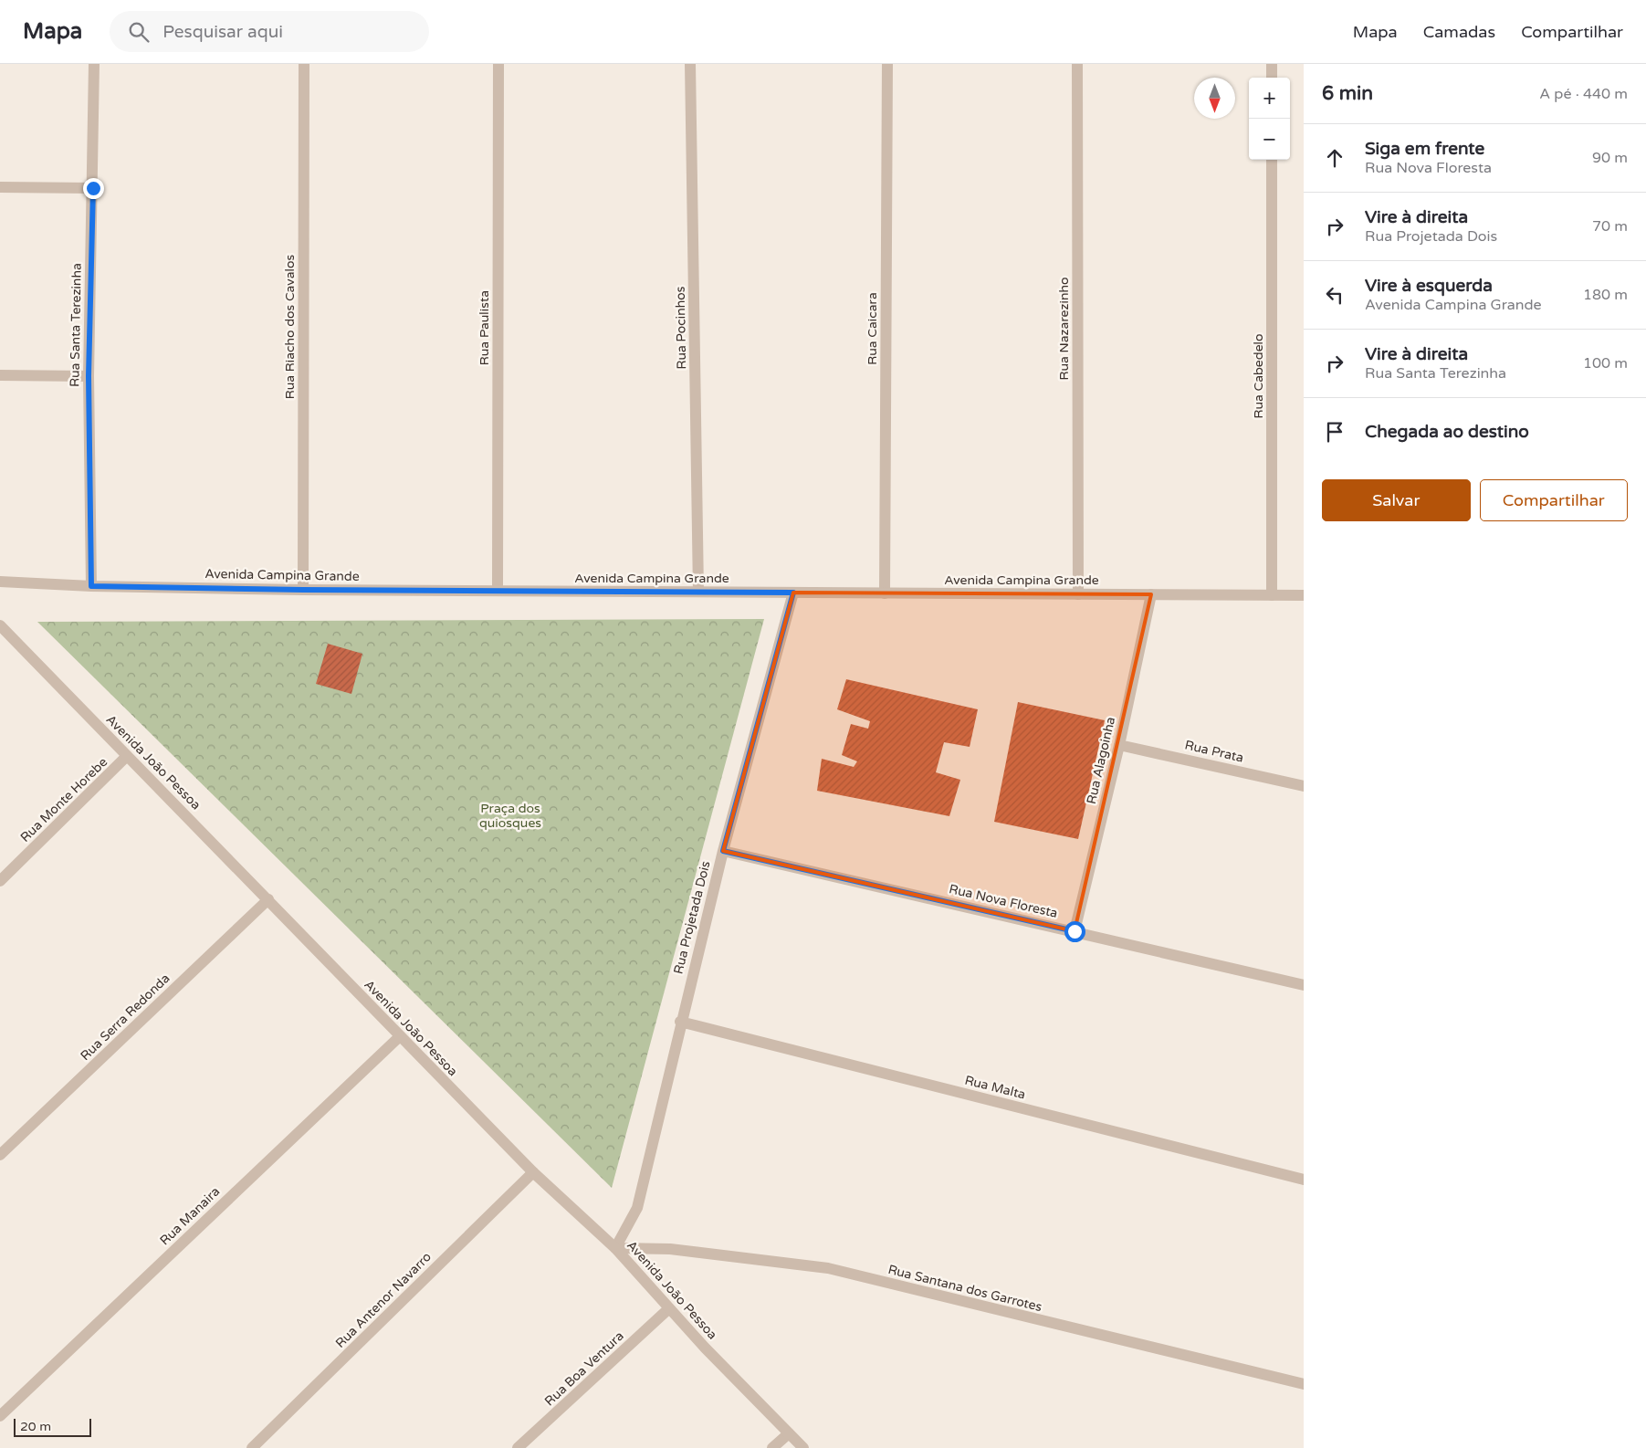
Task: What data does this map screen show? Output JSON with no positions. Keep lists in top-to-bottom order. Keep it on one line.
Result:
{"streets":{"street":["Rua Santa Terezinha","Rua Riacho dos Cavalos","Rua Paulista","Rua Pocinhos","Rua Caicara","Rua Nazarezinho","Rua Cabedelo","Avenida Campina Grande","Rua Prata","Rua Alagoinha","Avenida João Pessoa","Rua Monte Horebe","Rua Nova Floresta","Rua Projetada Dois","Rua Serra Redonda","Rua Malta","Rua Manaira","Rua Santana dos Garrotes","Rua Antenor Navarro","Rua Boa Ventura"]},"crossings":[["Rua Santa Terezinha","Avenida Campina Grande"],["Rua Riacho dos Cavalos","Avenida Campina Grande"],["Rua Paulista","Avenida Campina Grande"],["Rua Pocinhos","Avenida Campina Grande"],["Rua Caicara","Avenida Campina Grande"],["Rua Nazarezinho","Avenida Campina Grande"],["Rua Cabedelo","Avenida Campina Grande"],["Avenida Campina Grande","Rua Alagoinha"],["Avenida Campina Grande","Rua Projetada Dois"],["Rua Prata","Rua Alagoinha"],["Rua Alagoinha","Rua Nova Floresta"],["Avenida João Pessoa","Rua Monte Horebe"],["Avenida João Pessoa","Rua Projetada Dois"],["Avenida João Pessoa","Rua Serra Redonda"],["Avenida João Pessoa","Rua Manaira"],["Avenida João Pessoa","Rua Santana dos Garrotes"],["Avenida João Pessoa","Rua Antenor Navarro"],["Avenida João Pessoa","Rua Boa Ventura"],["Rua Nova Floresta","Rua Projetada Dois"],["Rua Projetada Dois","Rua Malta"],["Rua Projetada Dois","Rua Santana dos Garrotes"]],"parks":["Praça dos quiosques"],"scale_bar":"20 m","north":"bottom","page":{"header":"Mapa","search":"Pesquisar aqui","nav":["Mapa","Camadas","Compartilhar"],"heading":["6 min","A pé · 440 m"],"map_buttons":["+","−"],"list":[["Siga em frente","Rua Nova Floresta","90 m"],["Vire à direita","Rua Projetada Dois","70 m"],["Vire à esquerda","Avenida Campina Grande","180 m"],["Vire à direita","Rua Santa Terezinha","100 m"],"Chegada ao destino"],"buttons":["Salvar","Compartilhar"],"scale":"20 m"}}
